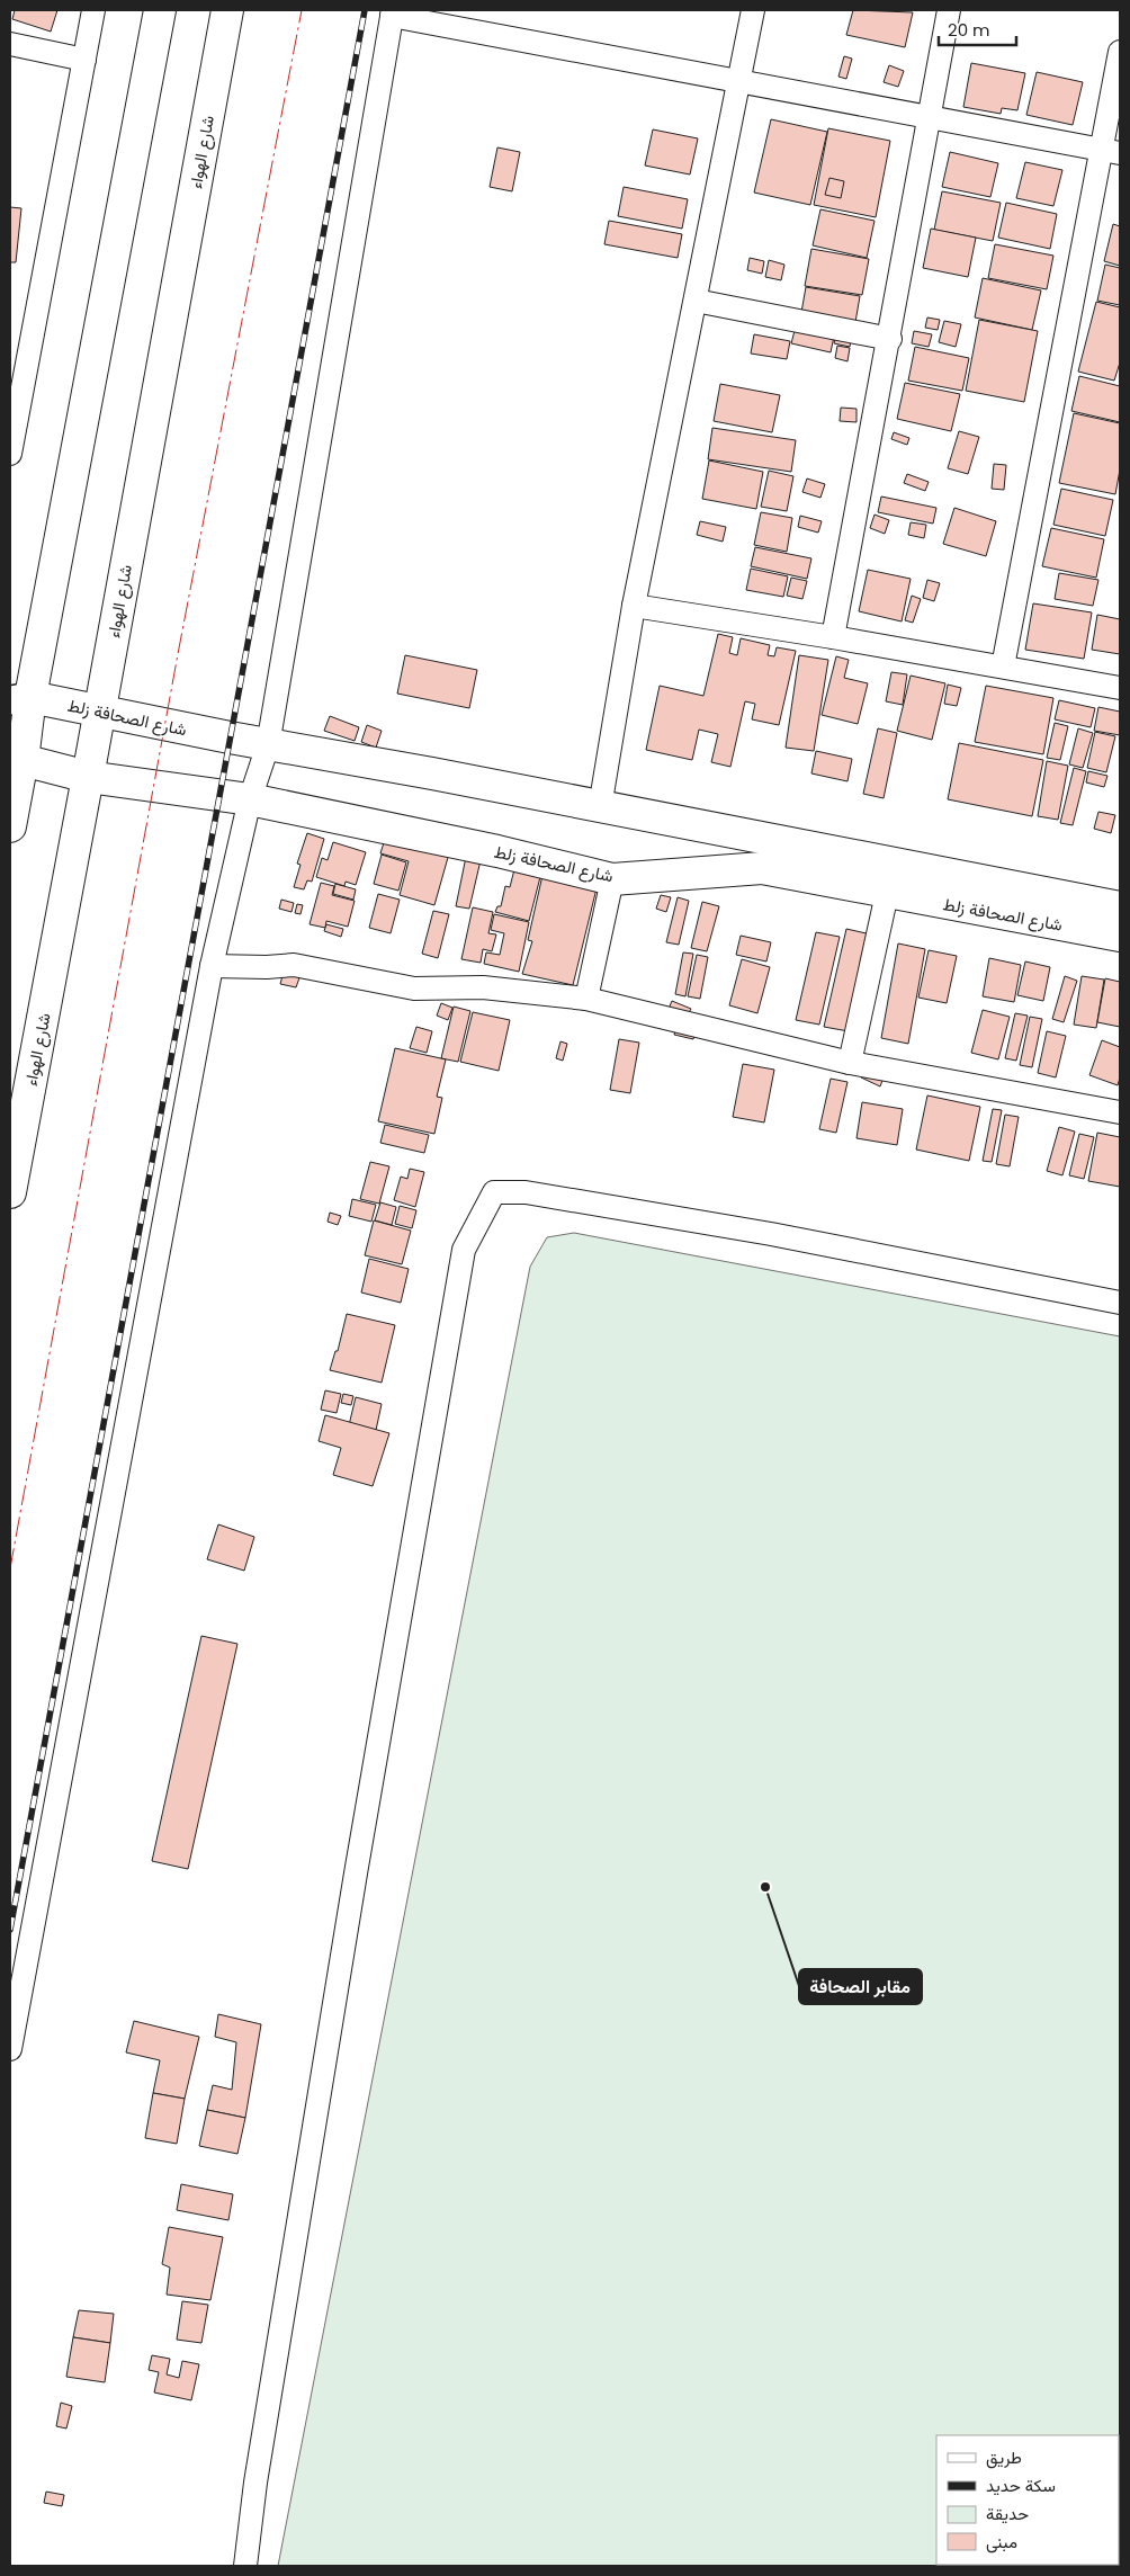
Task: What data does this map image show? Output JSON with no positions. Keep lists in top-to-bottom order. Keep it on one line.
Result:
{"streets":{"highway":["شارع الهواء","شارع الصحافة زلط"]},"crossings":[["شارع الهواء","شارع الصحافة زلط"]],"places":["مقابر الصحافة"],"legend":["طريق","سكة حديد","حديقة","مبنى"],"scale_bar":"20 m"}
